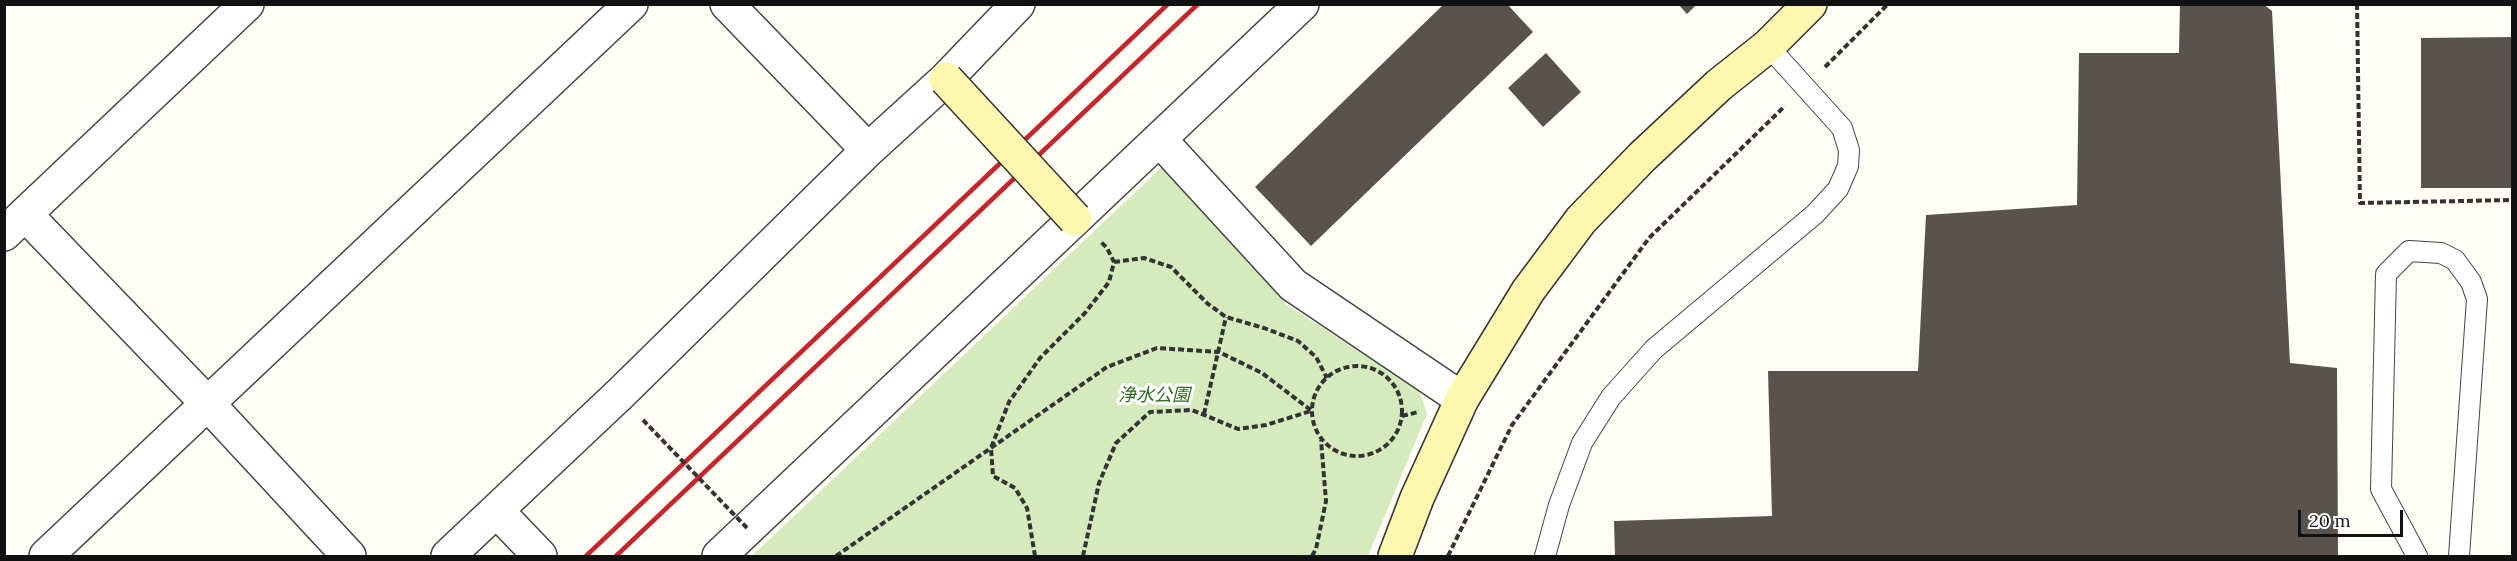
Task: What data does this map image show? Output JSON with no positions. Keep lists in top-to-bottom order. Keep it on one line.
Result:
{"parks":["浄水公園"],"scale_bar":"20 m"}
